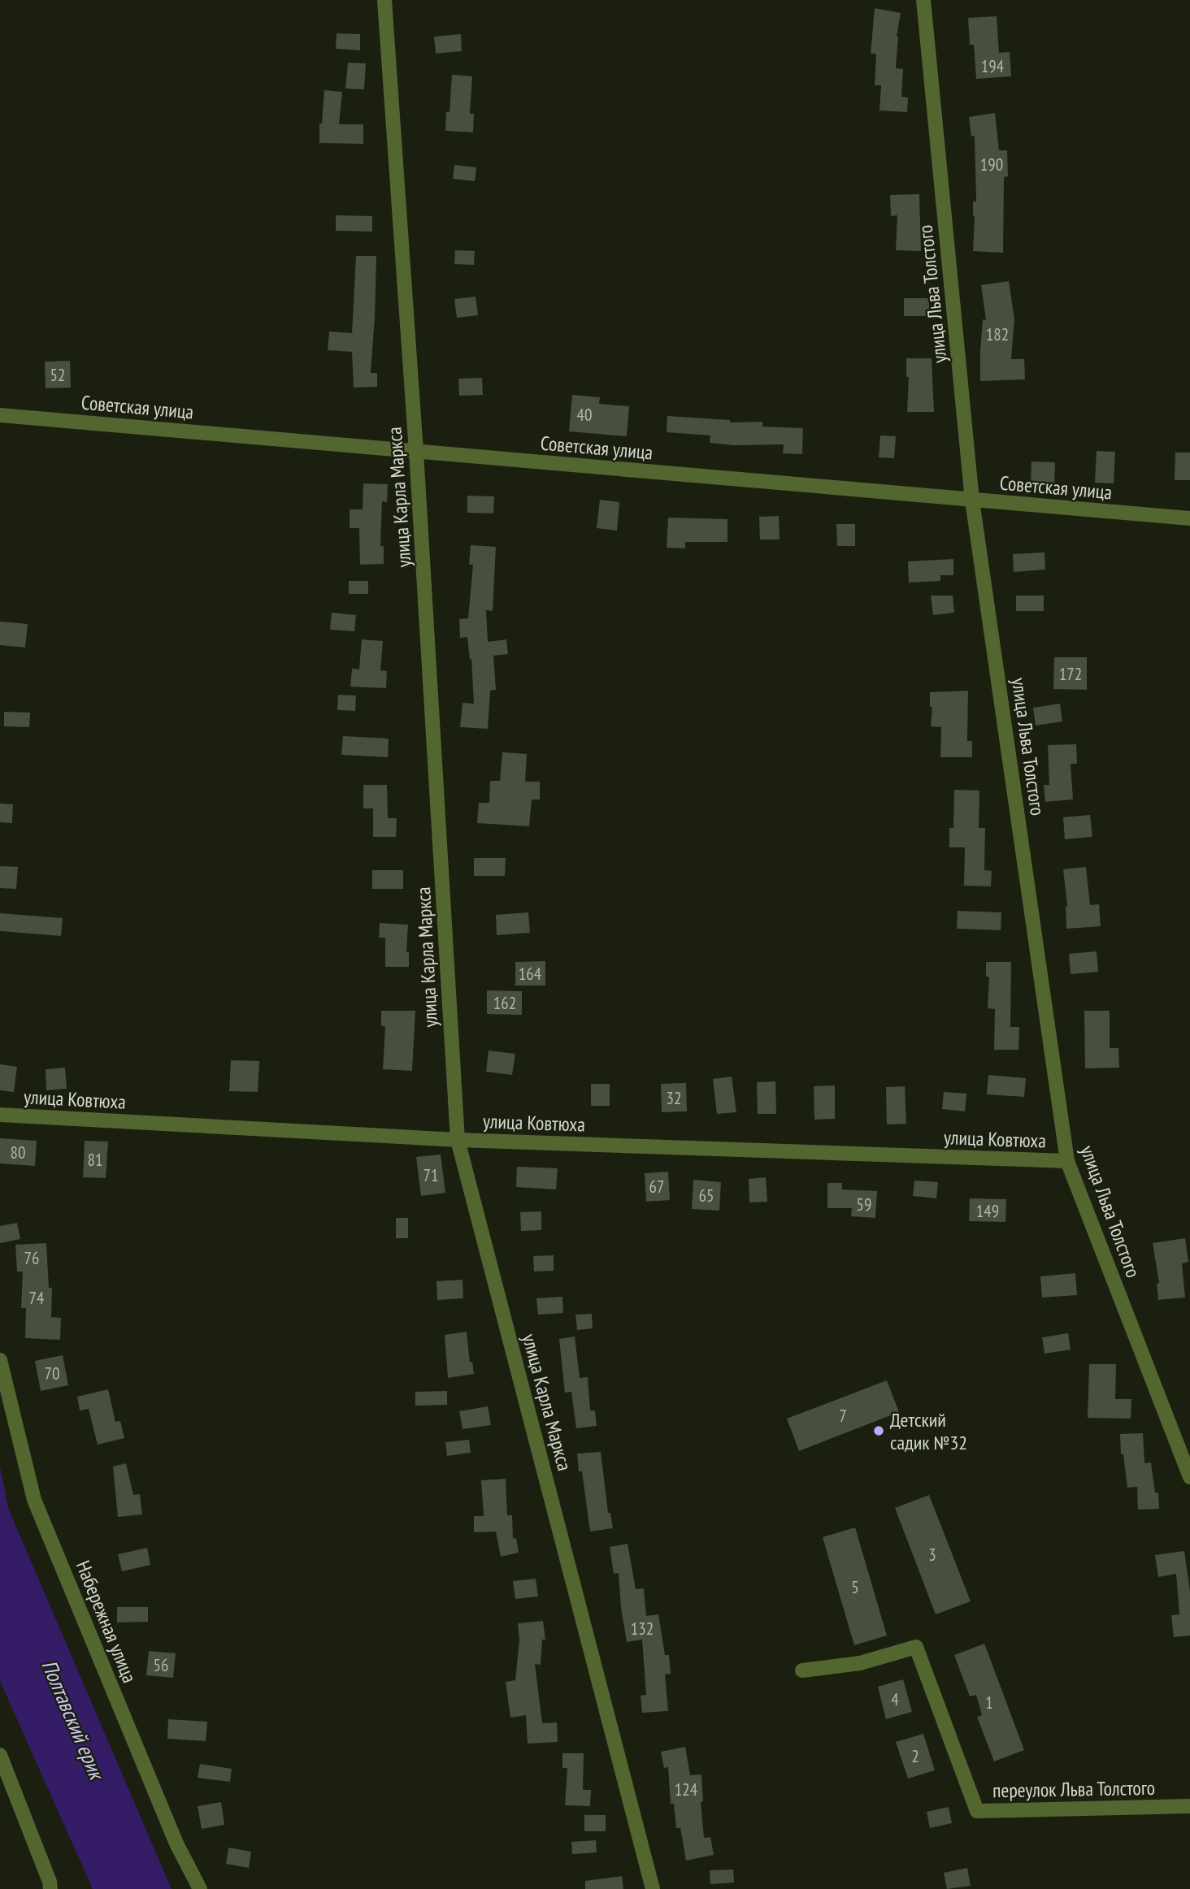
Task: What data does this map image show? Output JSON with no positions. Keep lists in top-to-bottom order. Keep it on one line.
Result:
{"streets":{"street":["улица Льва Толстого","Советская улица","улица Карла Маркса","улица Ковтюха","Набережная улица","переулок Льва Толстого"]},"crossings":[["улица Льва Толстого","Советская улица"],["улица Льва Толстого","улица Ковтюха"],["Советская улица","улица Карла Маркса"],["улица Карла Маркса","улица Ковтюха"]],"water":["Полтавский ерик"],"places":["Детский садик №32"],"house_numbers":["194","190","182","52","40","172","164","162","32","80","81","71","67","65","59","149","76","74","70","7","3","5","132","56","4","1","2","124"]}
